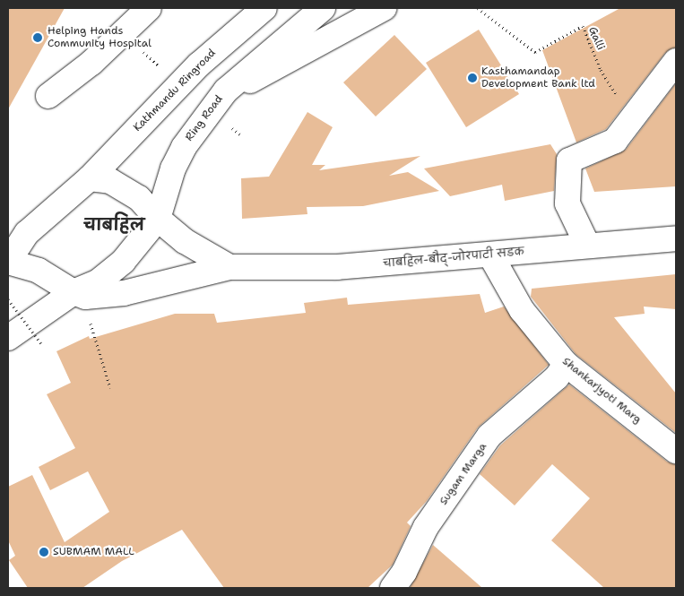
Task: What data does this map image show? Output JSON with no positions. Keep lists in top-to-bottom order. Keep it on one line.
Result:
{"streets":{"main road":["Kathmandu Ringroad","Ring Road","चाबहिल-बौद्-जोरपाटी सडक","Shankarjyoti Marg","Sugam Marga"],"path":["Galli"]},"crossings":[["Kathmandu Ringroad","चाबहिल-बौद्-जोरपाटी सडक"],["चाबहिल-बौद्-जोरपाटी सडक","Shankarjyoti Marg"],["Shankarjyoti Marg","Sugam Marga"]],"districts":["चाबहिल"],"places":["Helping Hands Community Hospital","Kasthamandap Development Bank ltd","SUBMAM MALL"]}
